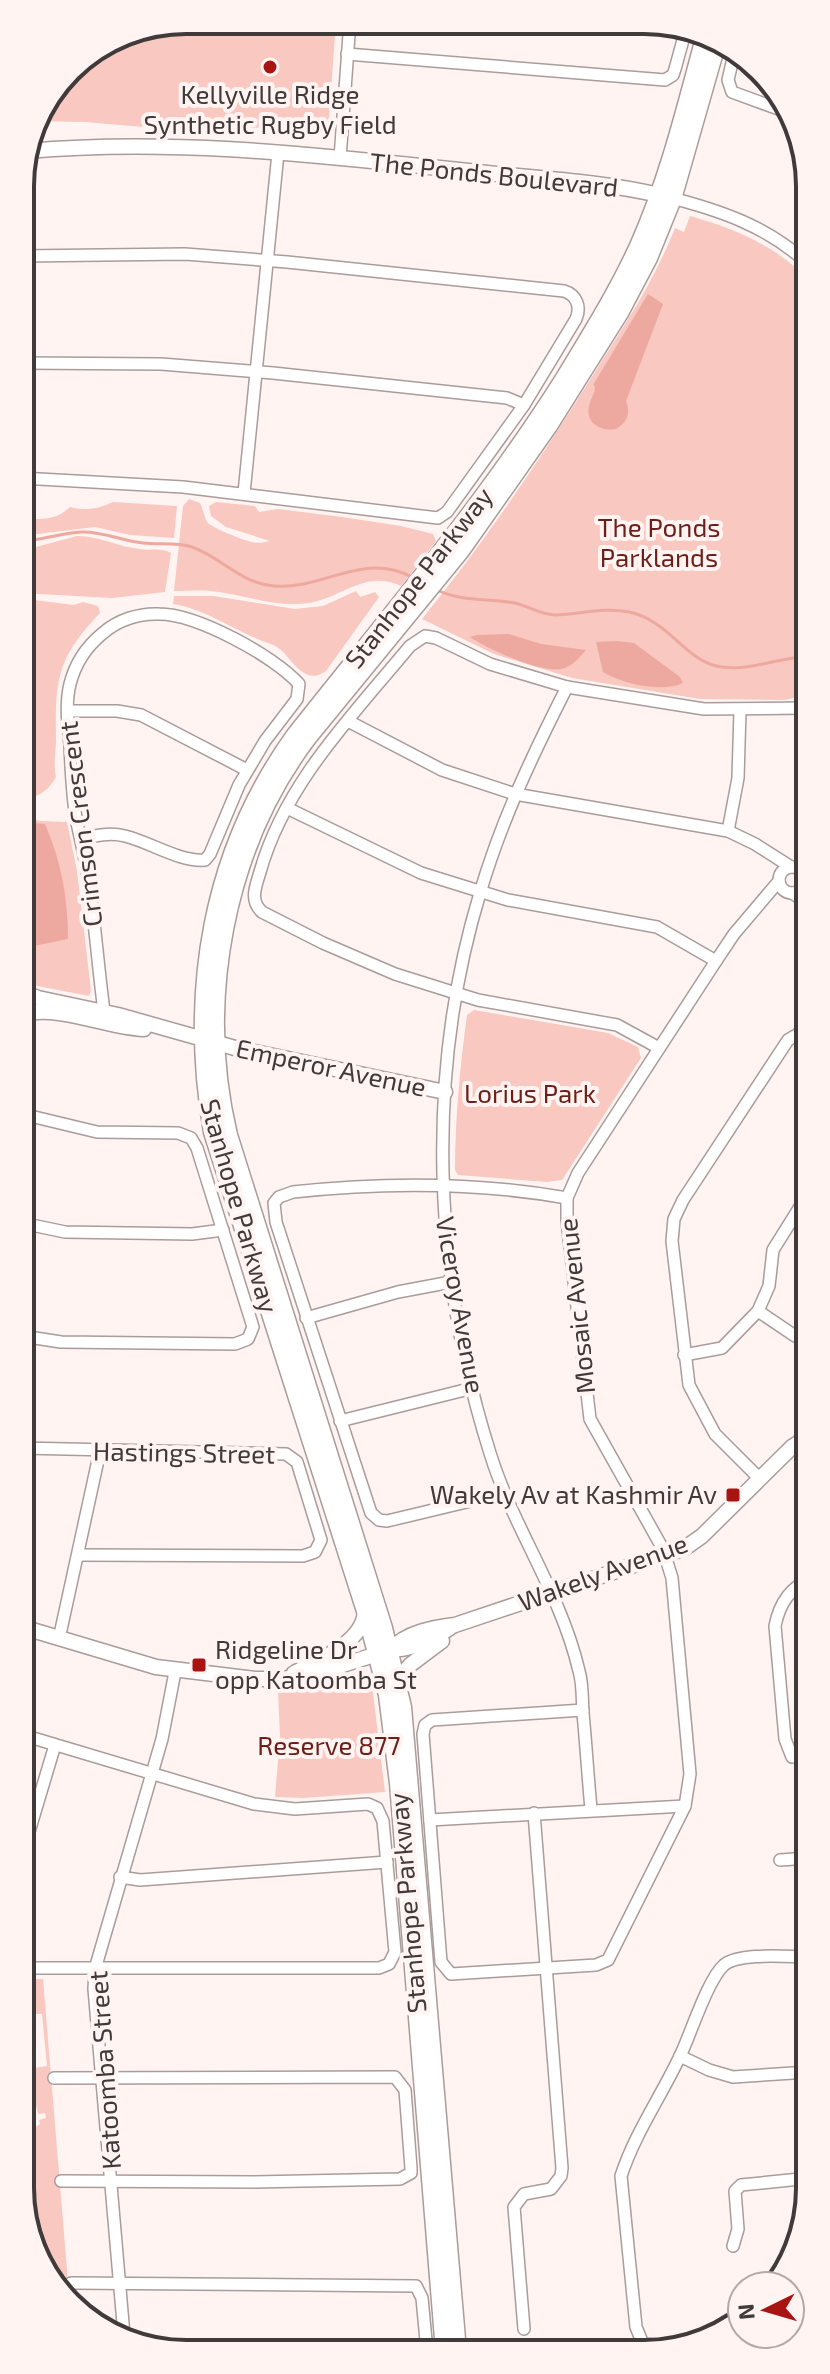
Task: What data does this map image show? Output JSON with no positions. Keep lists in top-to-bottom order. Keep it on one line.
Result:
{"streets":{"main road":["Stanhope Parkway"],"street":["The Ponds Boulevard","Crimson Crescent","Emperor Avenue","Viceroy Avenue","Mosaic Avenue","Hastings Street","Wakely Avenue","Katoomba Street"]},"crossings":[["The Ponds Boulevard","Stanhope Parkway"],["Stanhope Parkway","Emperor Avenue"],["Stanhope Parkway","Wakely Avenue"],["Emperor Avenue","Viceroy Avenue"],["Viceroy Avenue","Wakely Avenue"],["Mosaic Avenue","Wakely Avenue"],["Wakely Avenue","Katoomba Street"]],"parks":["The Ponds Parklands","Lorius Park","Reserve 877"],"places":{"other":["Kellyville Ridge Synthetic Rugby Field"],"transit":["Wakely Av at Kashmir Av","Ridgeline Dr opp Katoomba St"]},"north":"left"}
